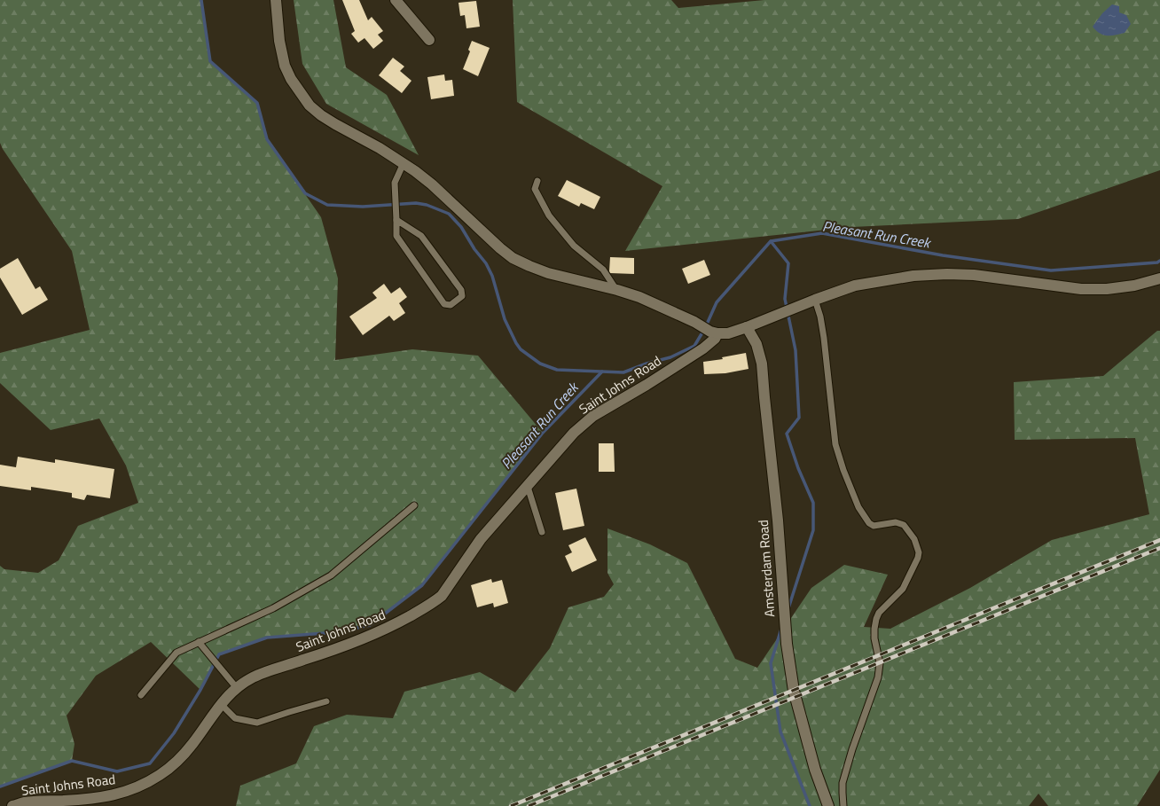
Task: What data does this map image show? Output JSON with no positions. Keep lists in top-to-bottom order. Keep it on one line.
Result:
{"streets":{"street":["Saint Johns Road","Amsterdam Road"]},"water":["Pleasant Run Creek"]}
